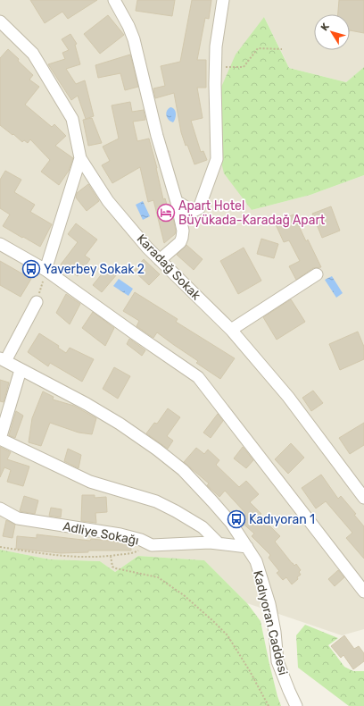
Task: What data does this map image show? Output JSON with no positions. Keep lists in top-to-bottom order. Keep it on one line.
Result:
{"streets":{"street":["Karadağ Sokak","Adliye Sokağı","Kadıyoran Caddesi"]},"crossings":[["Adliye Sokağı","Kadıyoran Caddesi"]],"places":{"hotel":["Apart Hotel Büyükada-Karadağ Apart"],"bus stop":["Yaverbey Sokak 2","Kadıyoran 1"]},"north":"top left"}
